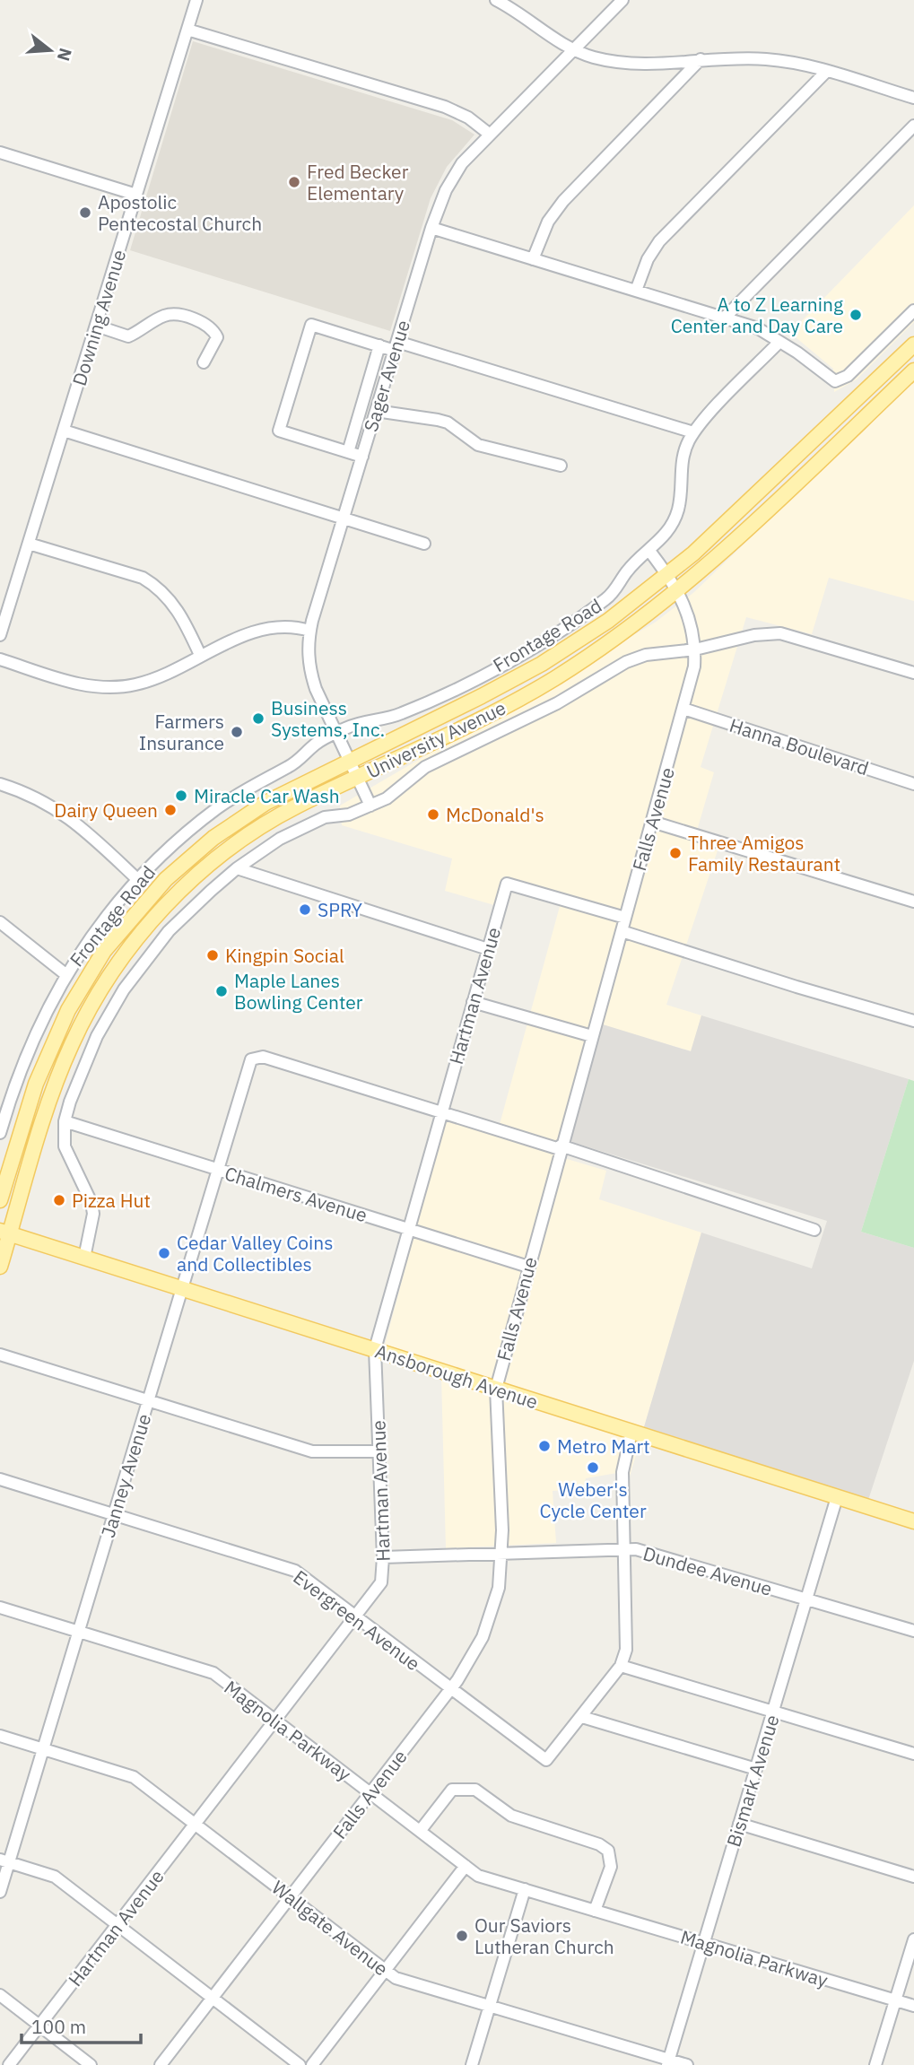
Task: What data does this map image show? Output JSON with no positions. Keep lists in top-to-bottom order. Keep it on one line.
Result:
{"streets":{"main road":["University Avenue","Ansborough Avenue"],"street":["Downing Avenue","Sager Avenue","Frontage Road","Hanna Boulevard","Falls Avenue","Hartman Avenue","Chalmers Avenue","Janney Avenue","Dundee Avenue","Evergreen Avenue","Magnolia Parkway","Bismark Avenue","Wallgate Avenue"]},"crossings":[["Sager Avenue","Frontage Road"],["Sager Avenue","University Avenue"],["Frontage Road","Falls Avenue"],["University Avenue","Falls Avenue"],["University Avenue","Ansborough Avenue"],["Hanna Boulevard","Falls Avenue"],["Falls Avenue","Hartman Avenue"],["Falls Avenue","Chalmers Avenue"],["Falls Avenue","Ansborough Avenue"],["Falls Avenue","Dundee Avenue"],["Falls Avenue","Evergreen Avenue"],["Falls Avenue","Magnolia Parkway"],["Falls Avenue","Wallgate Avenue"],["Hartman Avenue","Chalmers Avenue"],["Hartman Avenue","Ansborough Avenue"],["Hartman Avenue","Janney Avenue"],["Hartman Avenue","Dundee Avenue"],["Hartman Avenue","Evergreen Avenue"],["Hartman Avenue","Magnolia Parkway"],["Hartman Avenue","Wallgate Avenue"],["Chalmers Avenue","Janney Avenue"],["Ansborough Avenue","Janney Avenue"],["Ansborough Avenue","Bismark Avenue"],["Janney Avenue","Evergreen Avenue"],["Janney Avenue","Magnolia Parkway"],["Janney Avenue","Wallgate Avenue"],["Dundee Avenue","Bismark Avenue"],["Magnolia Parkway","Bismark Avenue"],["Bismark Avenue","Wallgate Avenue"]],"places":["Fred Becker Elementary","Apostolic Pentecostal Church","A to Z Learning Center and Day Care","Business Systems, Inc.","Farmers Insurance","Miracle Car Wash","Dairy Queen","McDonald's","Three Amigos Family Restaurant","SPRY","Kingpin Social","Maple Lanes Bowling Center","Pizza Hut","Cedar Valley Coins and Collectibles","Metro Mart","Weber's Cycle Center","Our Saviors Lutheran Church"],"scale_bar":"100 m","north":"right"}
